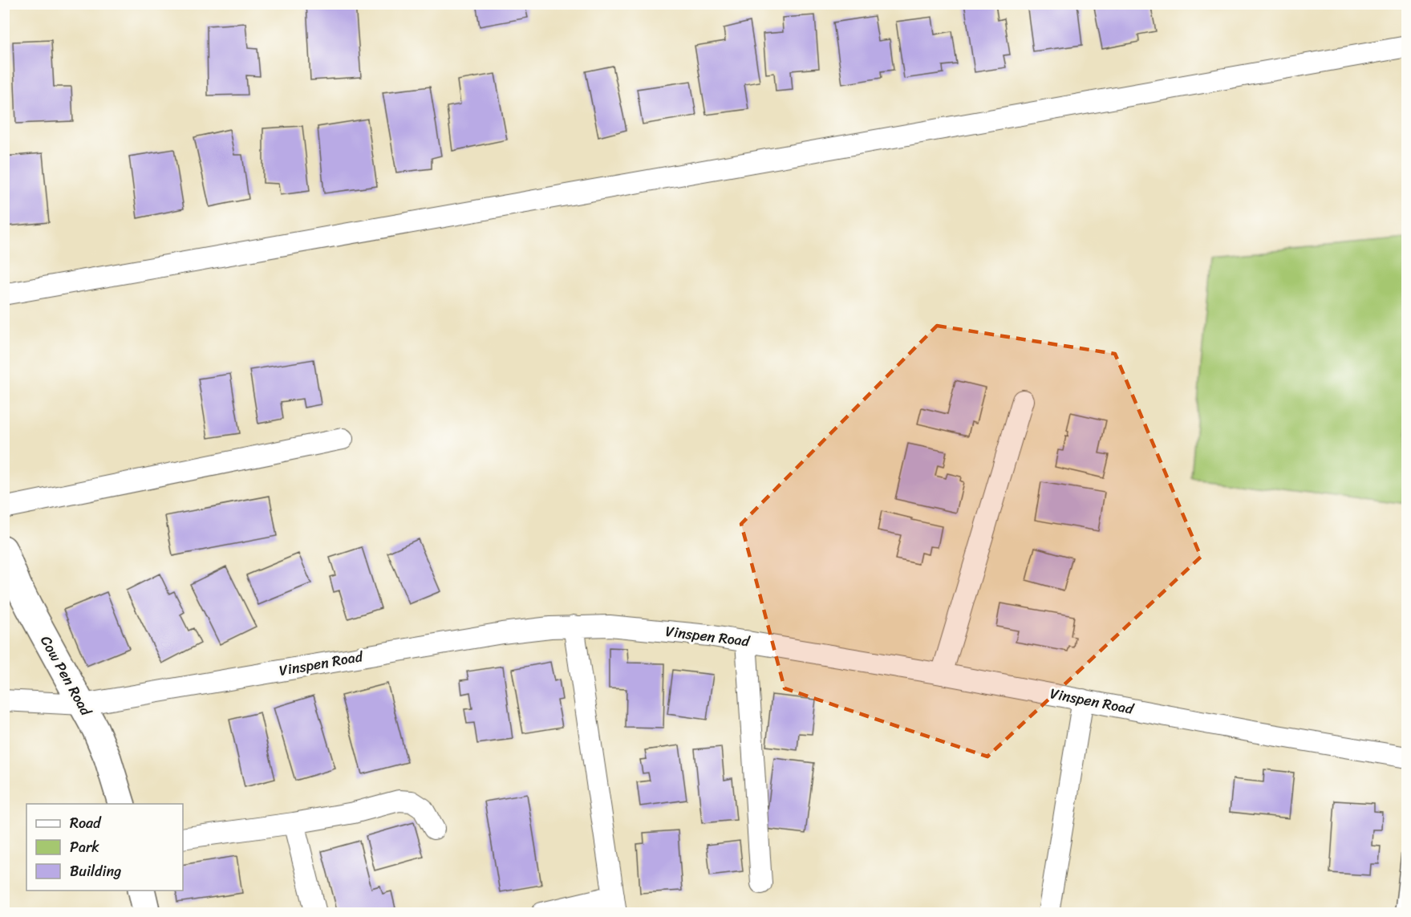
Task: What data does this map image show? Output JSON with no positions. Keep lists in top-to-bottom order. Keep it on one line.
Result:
{"streets":{"main road":["Cow Pen Road"],"street":["Vinspen Road"]},"crossings":[["Vinspen Road","Cow Pen Road"]],"legend":["Road","Park","Building"]}
